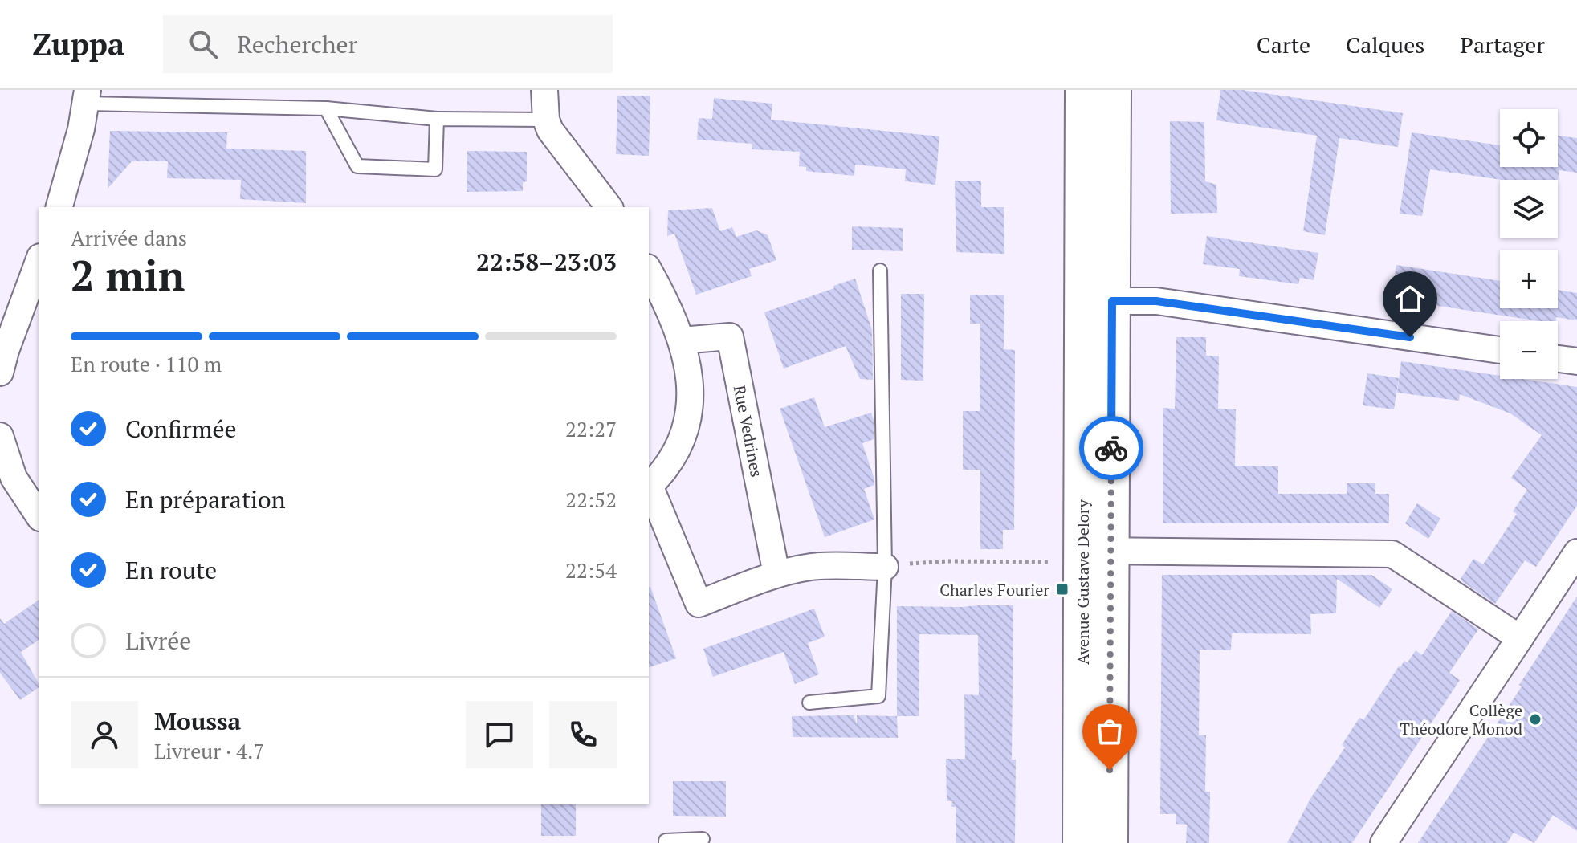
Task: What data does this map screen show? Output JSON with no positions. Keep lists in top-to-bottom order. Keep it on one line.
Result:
{"streets":{"main road":["Avenue Gustave Delory"],"street":["Rue Vedrines"]},"places":{"transit":["Charles Fourier"],"other":["Collège Théodore Monod"]},"page":{"header":"Zuppa","search":"Rechercher","nav":["Carte","Calques","Partager"],"map_buttons":["+","−"],"heading":["2 min","Arrivée dans","22:58–23:03"],"panel":["Moussa","Livreur · 4.7"],"bar":"En route · 110 m","list":[["Confirmée","22:27"],["En préparation","22:52"],["En route","22:54"],"Livrée"]}}
